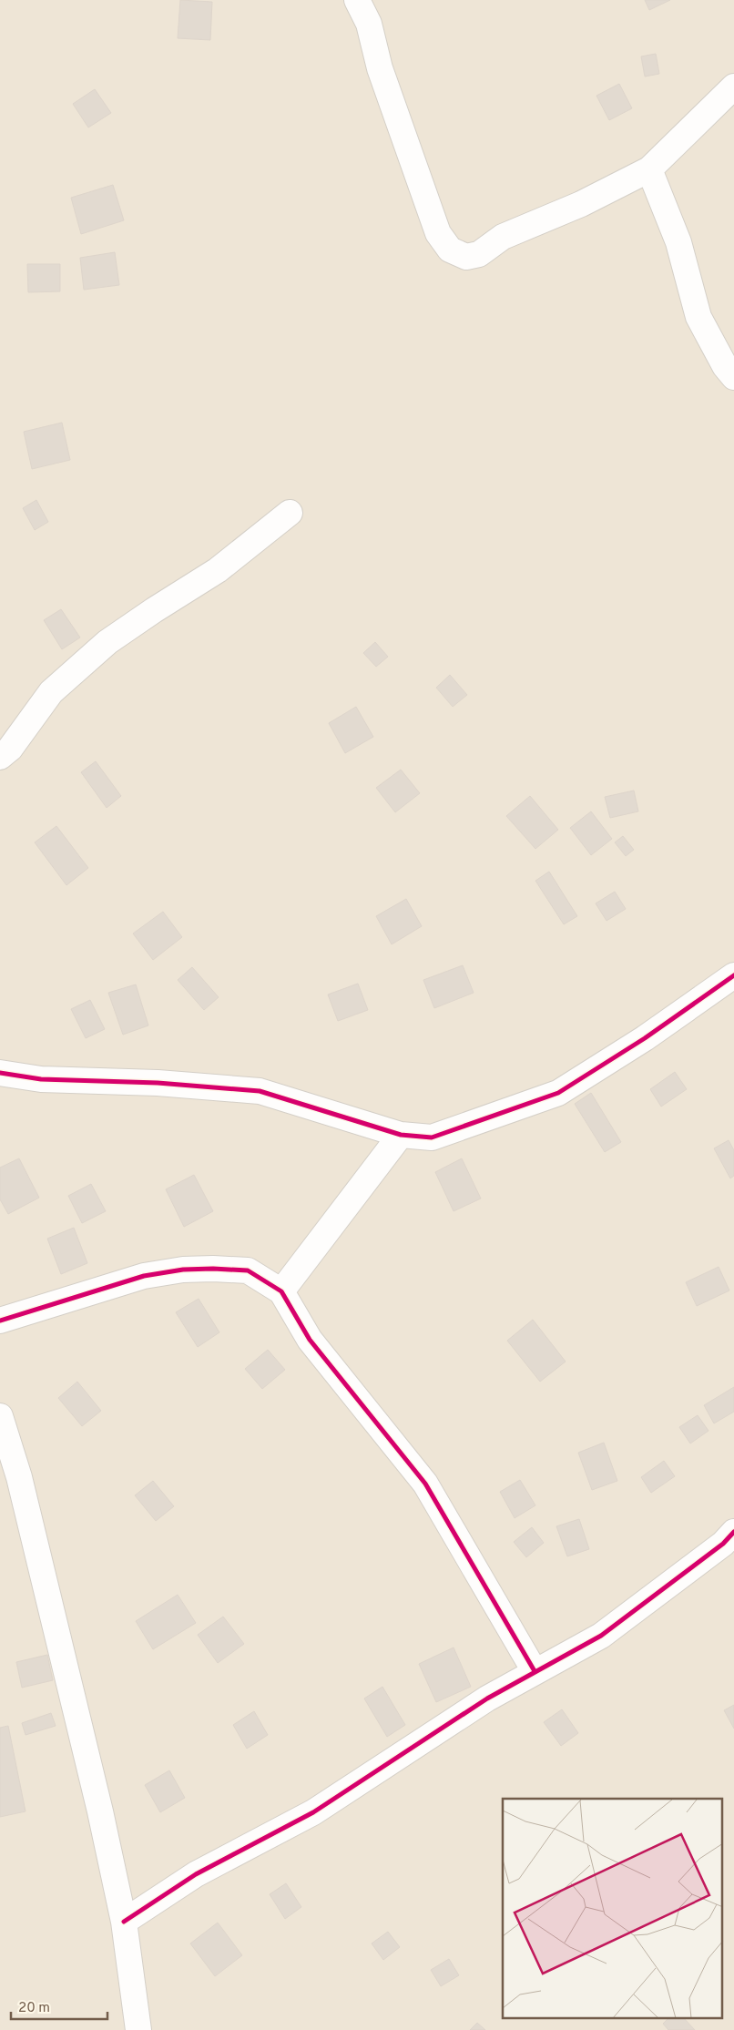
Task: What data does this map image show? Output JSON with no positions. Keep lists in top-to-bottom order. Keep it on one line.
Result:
{"scale_bar":"20 m"}
